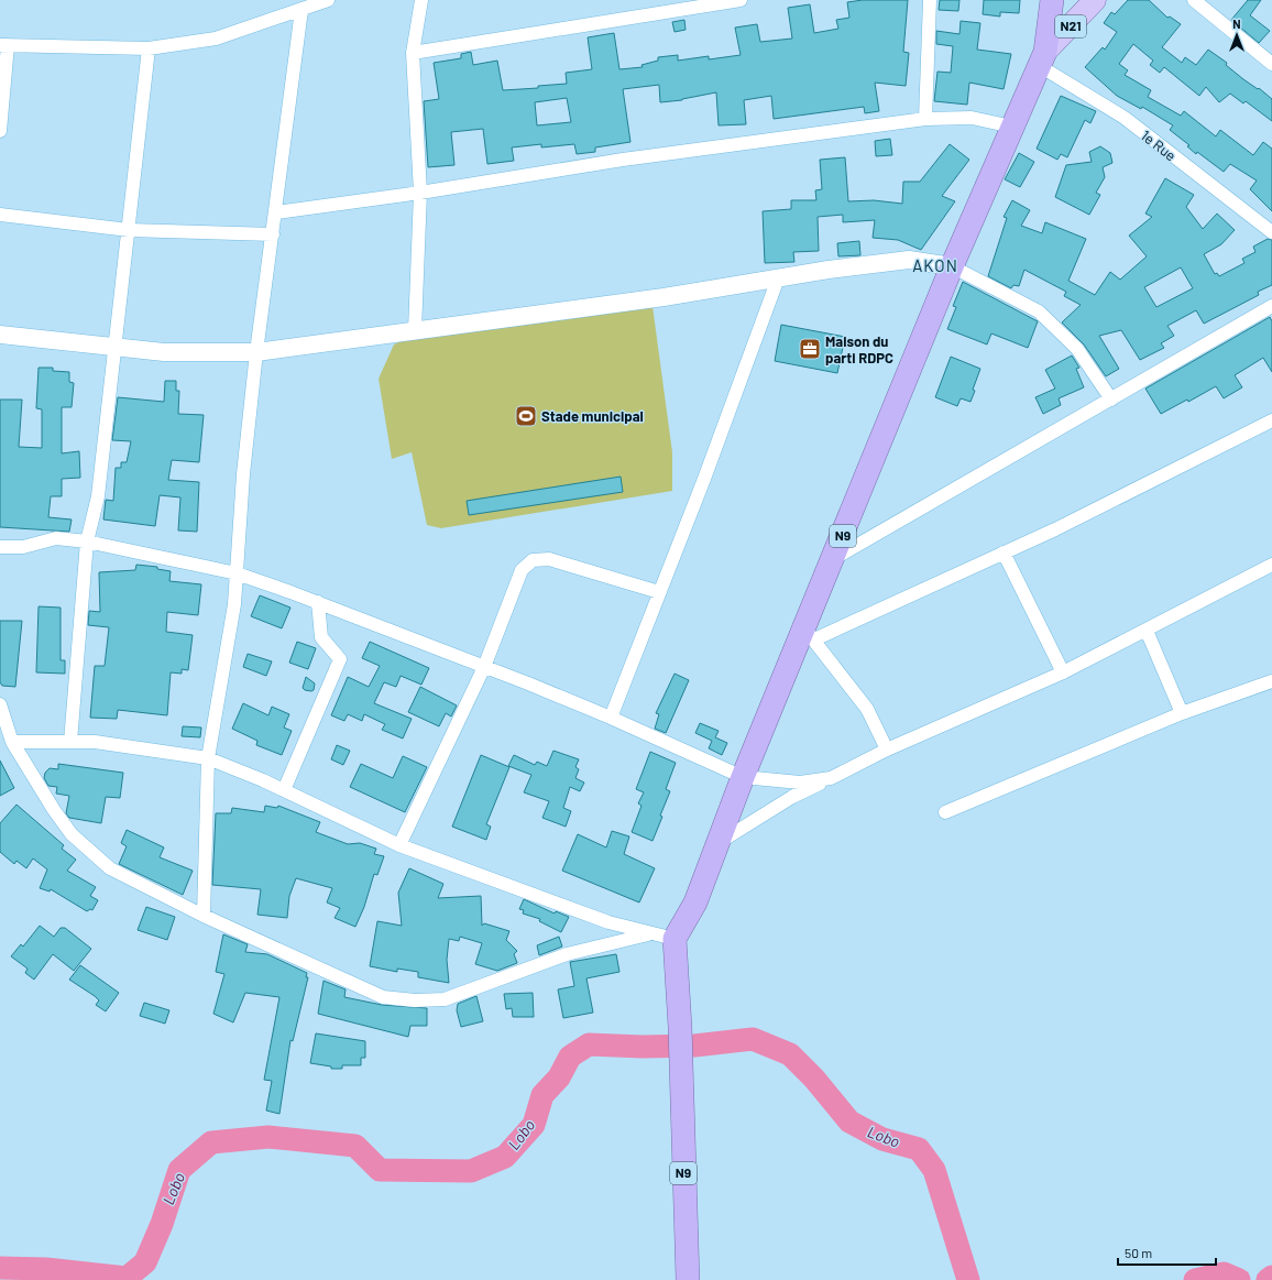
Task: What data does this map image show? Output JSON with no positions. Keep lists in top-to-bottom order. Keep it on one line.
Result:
{"streets":{"highway":["N9"],"main road":["N21"],"street":["1e Rue"]},"crossings":[["N21","1e Rue"],["N21","N9"],["1e Rue","N9"]],"districts":["AKON"],"water":["Lobo"],"places":{"office":["Maison du parti RDPC"],"sports":["Stade municipal"]},"scale_bar":"50 m","north":"top"}
